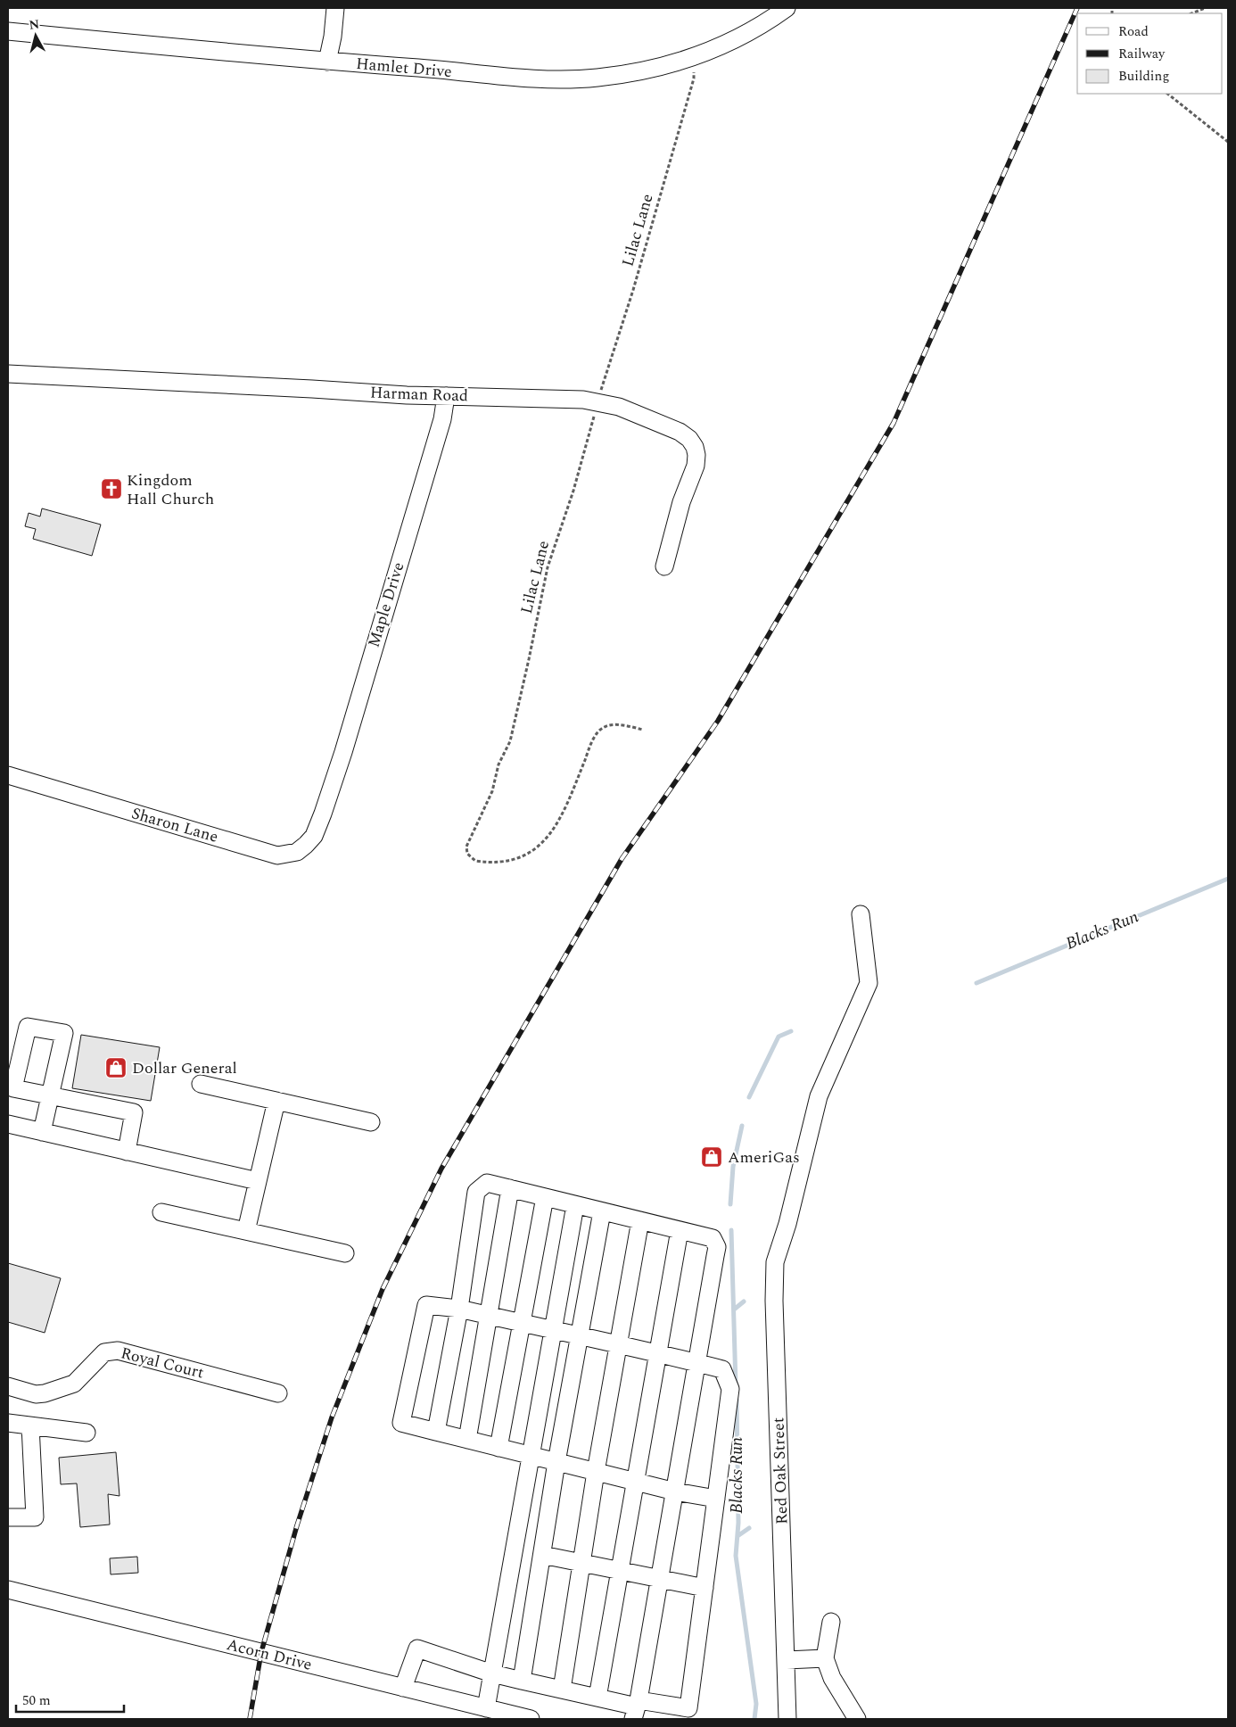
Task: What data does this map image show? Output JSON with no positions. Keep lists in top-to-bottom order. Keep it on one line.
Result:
{"streets":{"street":["Hamlet Drive","Harman Road","Maple Drive","Sharon Lane","Royal Court","Red Oak Street","Acorn Drive"],"path":["Lilac Lane"]},"crossings":[["Hamlet Drive","Lilac Lane"],["Lilac Lane","Harman Road"],["Harman Road","Maple Drive"],["Maple Drive","Sharon Lane"]],"water":["Blacks Run"],"places":{"church":["Kingdom Hall Church"],"shop":["Dollar General","AmeriGas"]},"legend":["Road","Railway","Building"],"scale_bar":"50 m","north":"top"}
